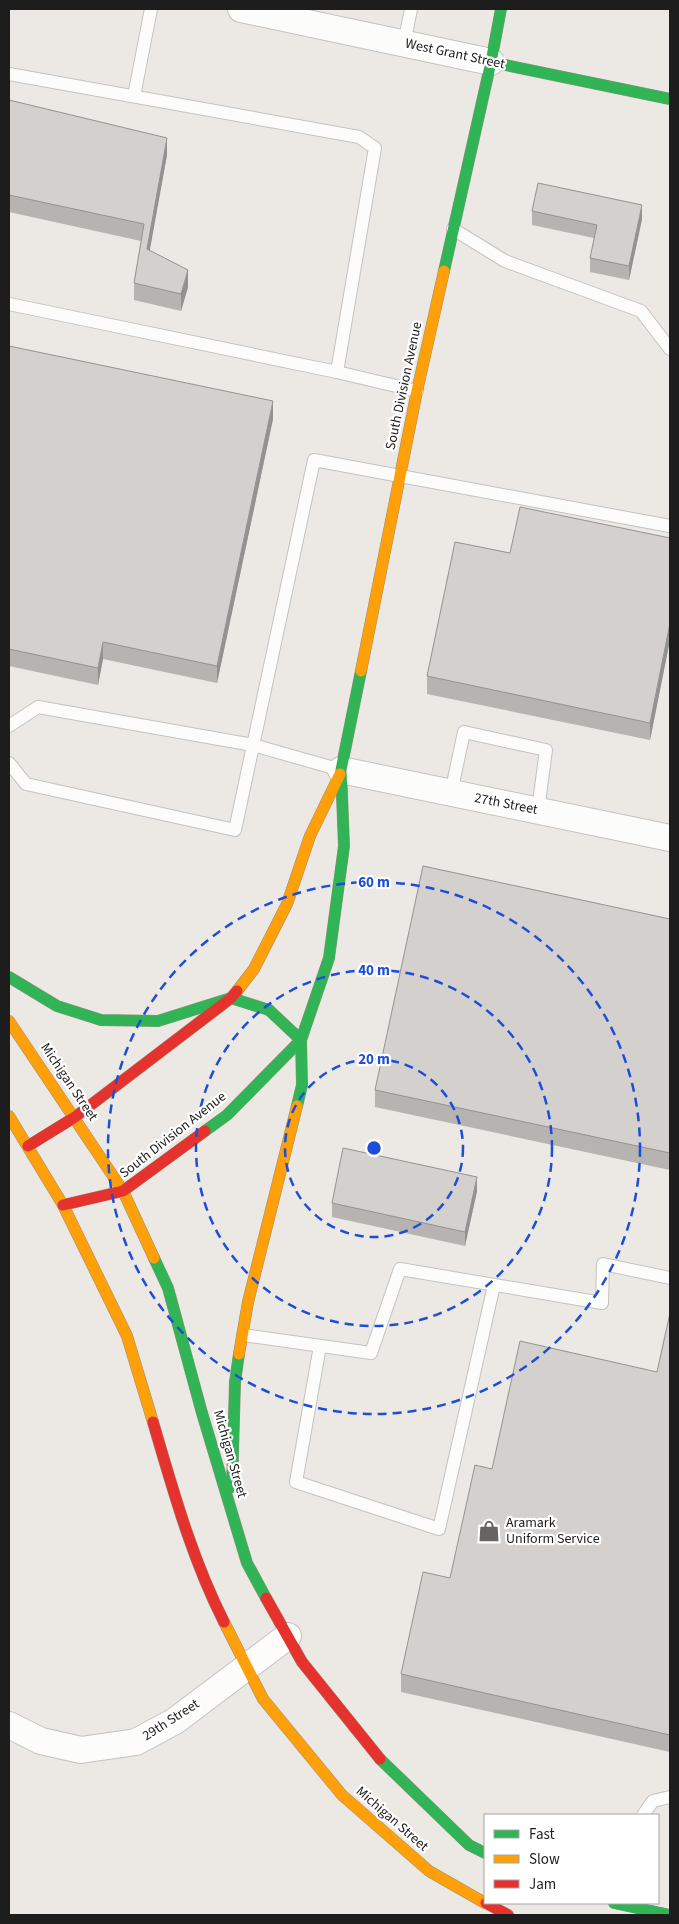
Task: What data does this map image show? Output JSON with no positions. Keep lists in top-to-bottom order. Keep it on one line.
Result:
{"streets":{"main road":["West Grant Street","South Division Avenue","Michigan Street"],"street":["27th Street","29th Street"]},"crossings":[["West Grant Street","South Division Avenue"],["South Division Avenue","27th Street"],["South Division Avenue","Michigan Street"],["Michigan Street","29th Street"]],"places":{"shop":["Aramark Uniform Service"]},"legend":["Fast","Slow","Jam"],"rings":["60 m","40 m","20 m"]}
